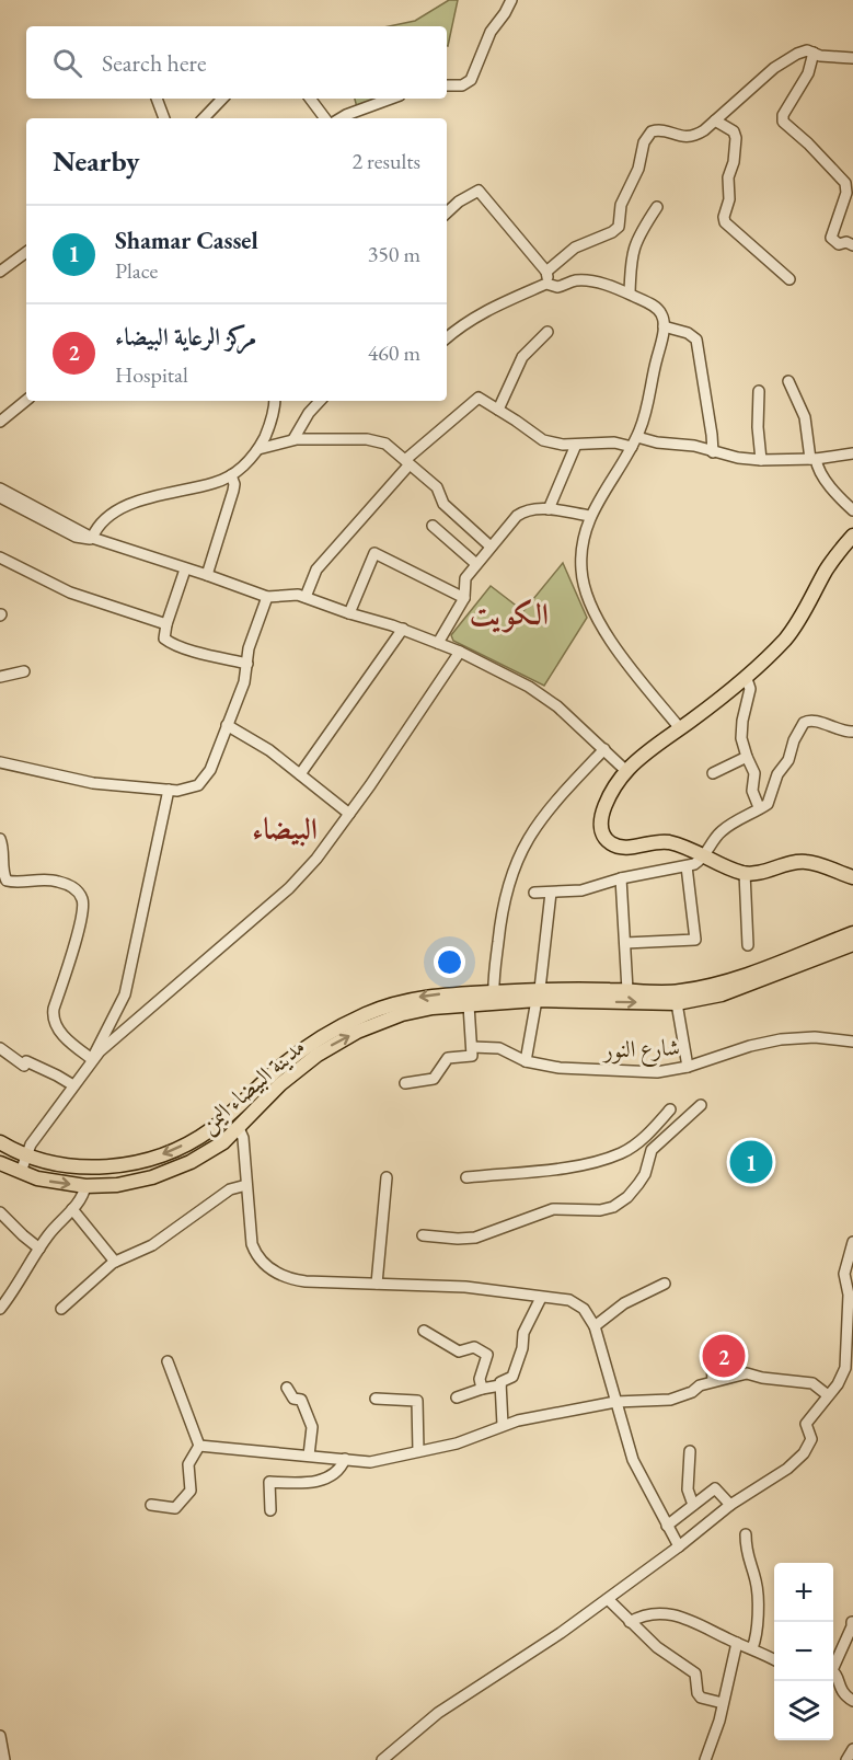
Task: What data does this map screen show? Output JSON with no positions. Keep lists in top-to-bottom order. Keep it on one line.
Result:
{"streets":{"main road":["مدينة البيضاء اليمن"],"street":["شارع النور"]},"districts":["الكويت","البيضاء"],"page":{"search":"Search here","heading":["Nearby","2 results"],"list":[{"mark":"1","name":"Shamar Cassel","note":"Place","value":"350 m"},{"mark":"2","name":"مركز الرعاية البيضاء","note":"Hospital","value":"460 m"}],"pins":["1","2"],"map_buttons":["+","−"]}}
